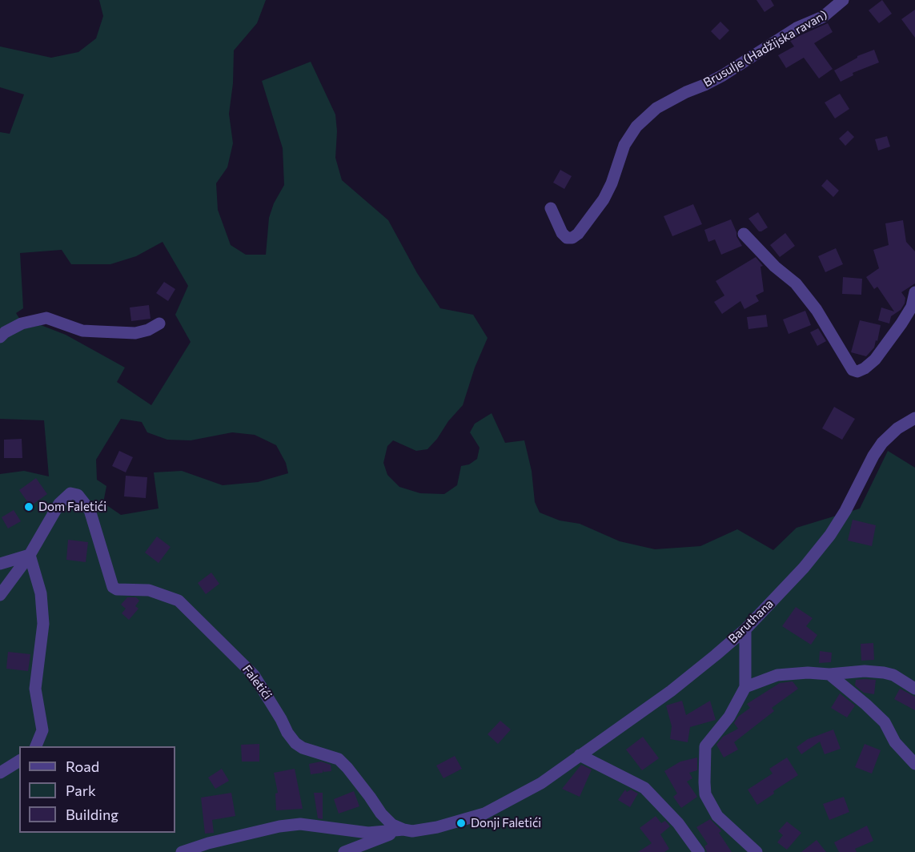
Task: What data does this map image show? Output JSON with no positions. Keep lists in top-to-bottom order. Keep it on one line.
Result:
{"streets":{"street":["Brusulje (Hadžijska ravan)","Baruthana","Faletići"]},"crossings":[["Baruthana","Faletići"]],"places":["Dom Faletići","Donji Faletići"],"legend":["Road","Park","Building"]}
